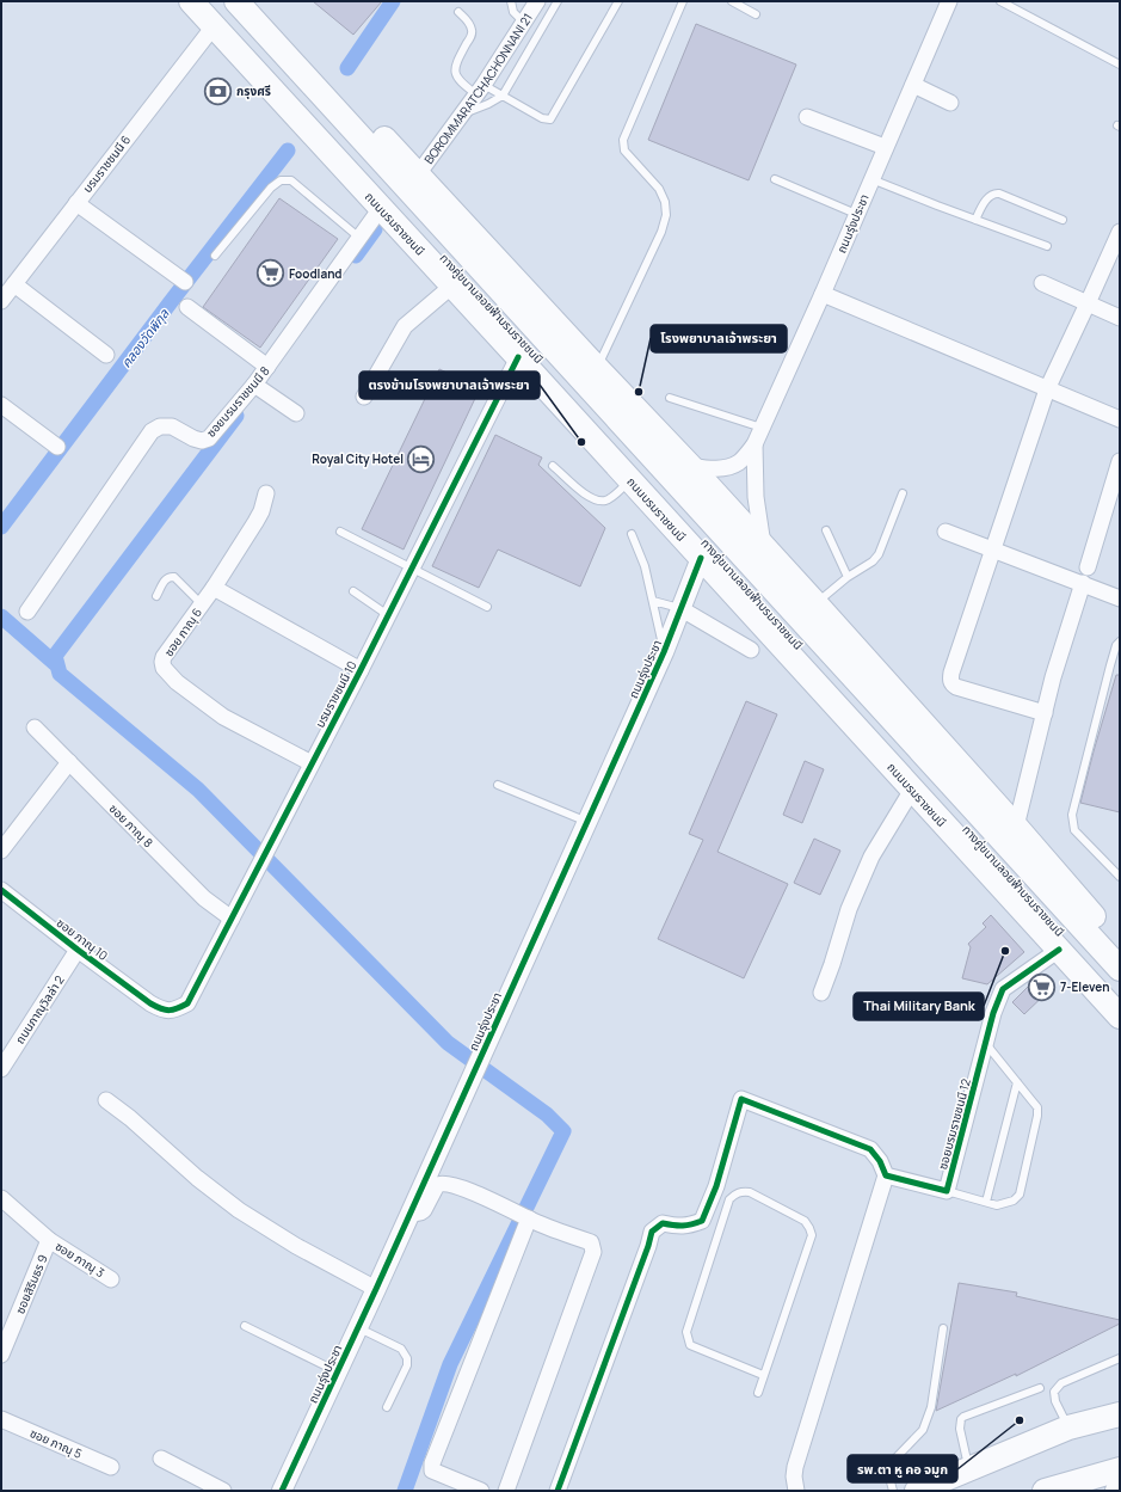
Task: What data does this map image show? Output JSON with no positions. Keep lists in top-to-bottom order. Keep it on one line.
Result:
{"streets":{"main road":["ถนนบรมราชชนนี","ทางคู่ขนานลอยฟ้าบรมราชชนนี"],"street":["BOROMMARATCHACHONNANI 21","บรมราชชนนี 6","ถนนรุ่งประชา","ซอยบรมราชชนนี 8","ซอย ภาณุ 6","บรมราชชนนี 10","ซอย ภาณุ 8","ซอย ภาณุ 10","ถนนภาณุวิลล่า 2","ซอยบรมราชชนนี 12","ซอย ภาณุ 3","ซอยสิรินธร 9","ซอย ภาณุ 5"]},"crossings":[["บรมราชชนนี 6","ถนนบรมราชชนนี"],["ถนนบรมราชชนนี","ถนนรุ่งประชา"],["ถนนบรมราชชนนี","ทางคู่ขนานลอยฟ้าบรมราชชนนี"],["ถนนบรมราชชนนี","ซอยบรมราชชนนี 8"],["ถนนบรมราชชนนี","บรมราชชนนี 10"],["ถนนบรมราชชนนี","ซอยบรมราชชนนี 12"],["ซอย ภาณุ 6","บรมราชชนนี 10"],["บรมราชชนนี 10","ซอย ภาณุ 8"],["บรมราชชนนี 10","ซอย ภาณุ 10"],["ซอย ภาณุ 10","ถนนภาณุวิลล่า 2"],["ซอย ภาณุ 3","ซอยสิรินธร 9"]],"water":["คลองวัดพิกุล"],"places":{"bank":["กรุงศรี"],"supermarket":["Foodland","7-Eleven"],"other":["โรงพยาบาลเจ้าพระยา","ตรงข้ามโรงพยาบาลเจ้าพระยา","Thai Military Bank","รพ.ตา หู คอ จมูก"],"hotel":["Royal City Hotel"]}}
